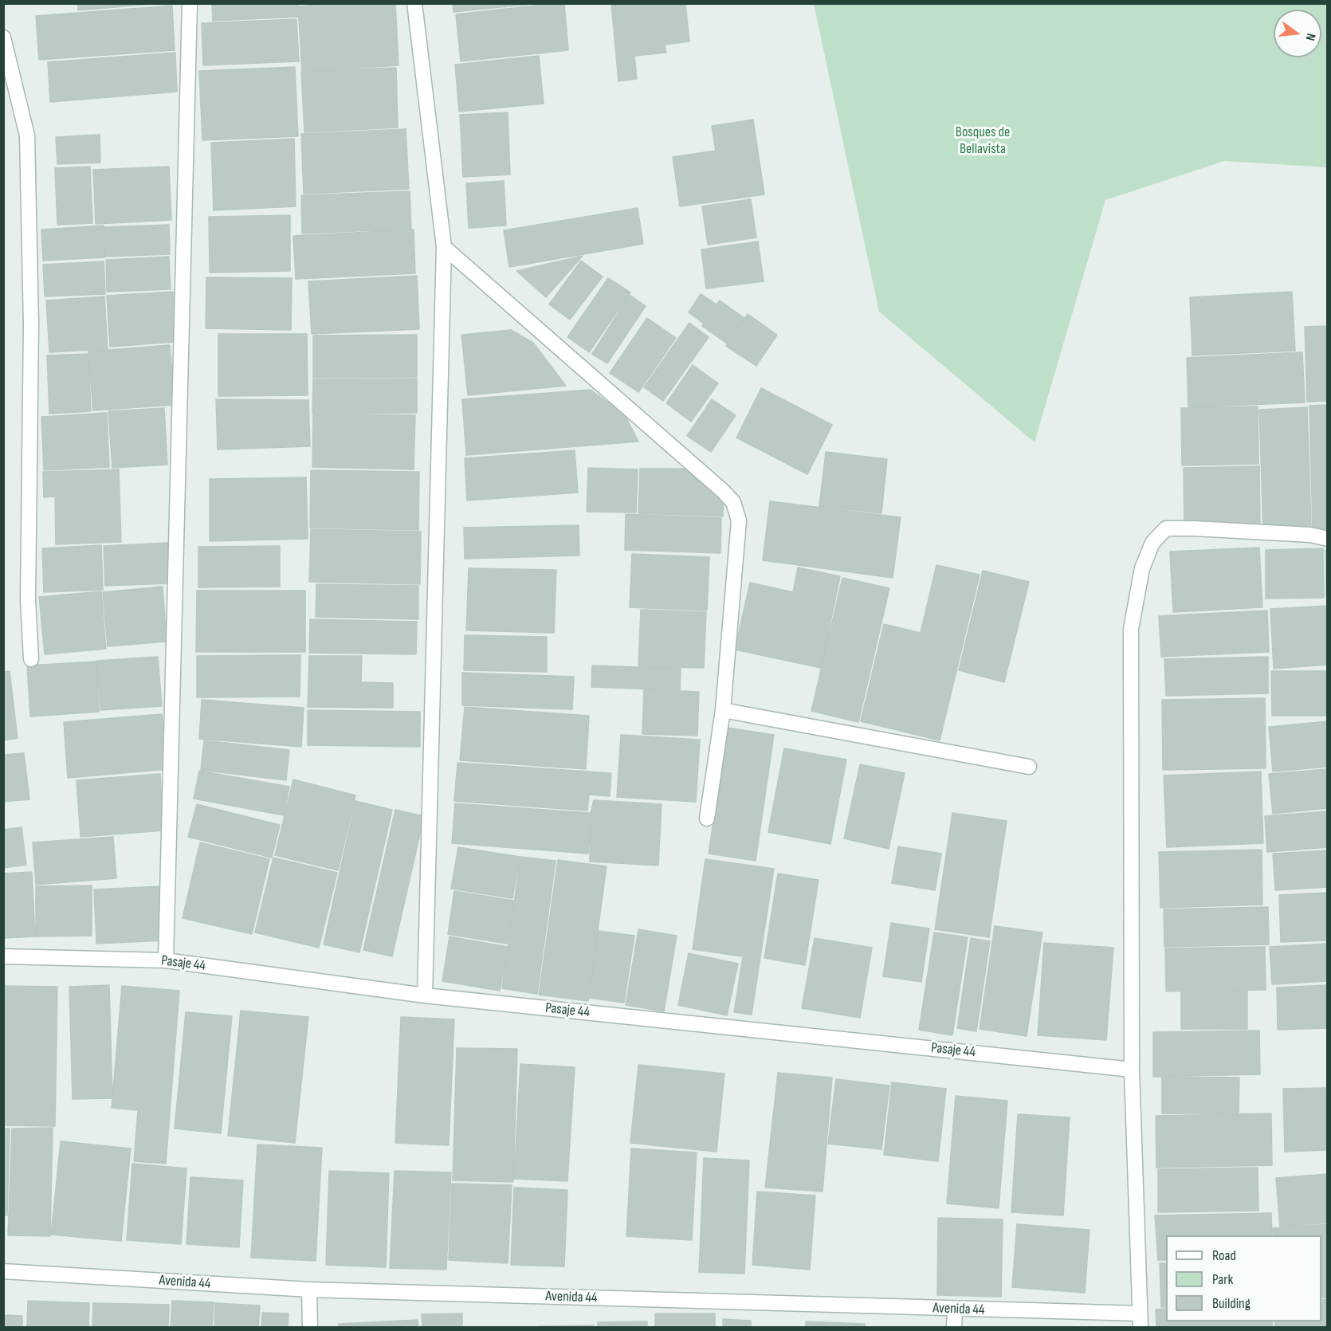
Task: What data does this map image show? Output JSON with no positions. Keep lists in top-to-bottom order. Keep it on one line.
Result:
{"streets":{"street":["Pasaje 44","Avenida 44"]},"parks":["Bosques de Bellavista"],"legend":["Road","Park","Building"],"north":"right"}
